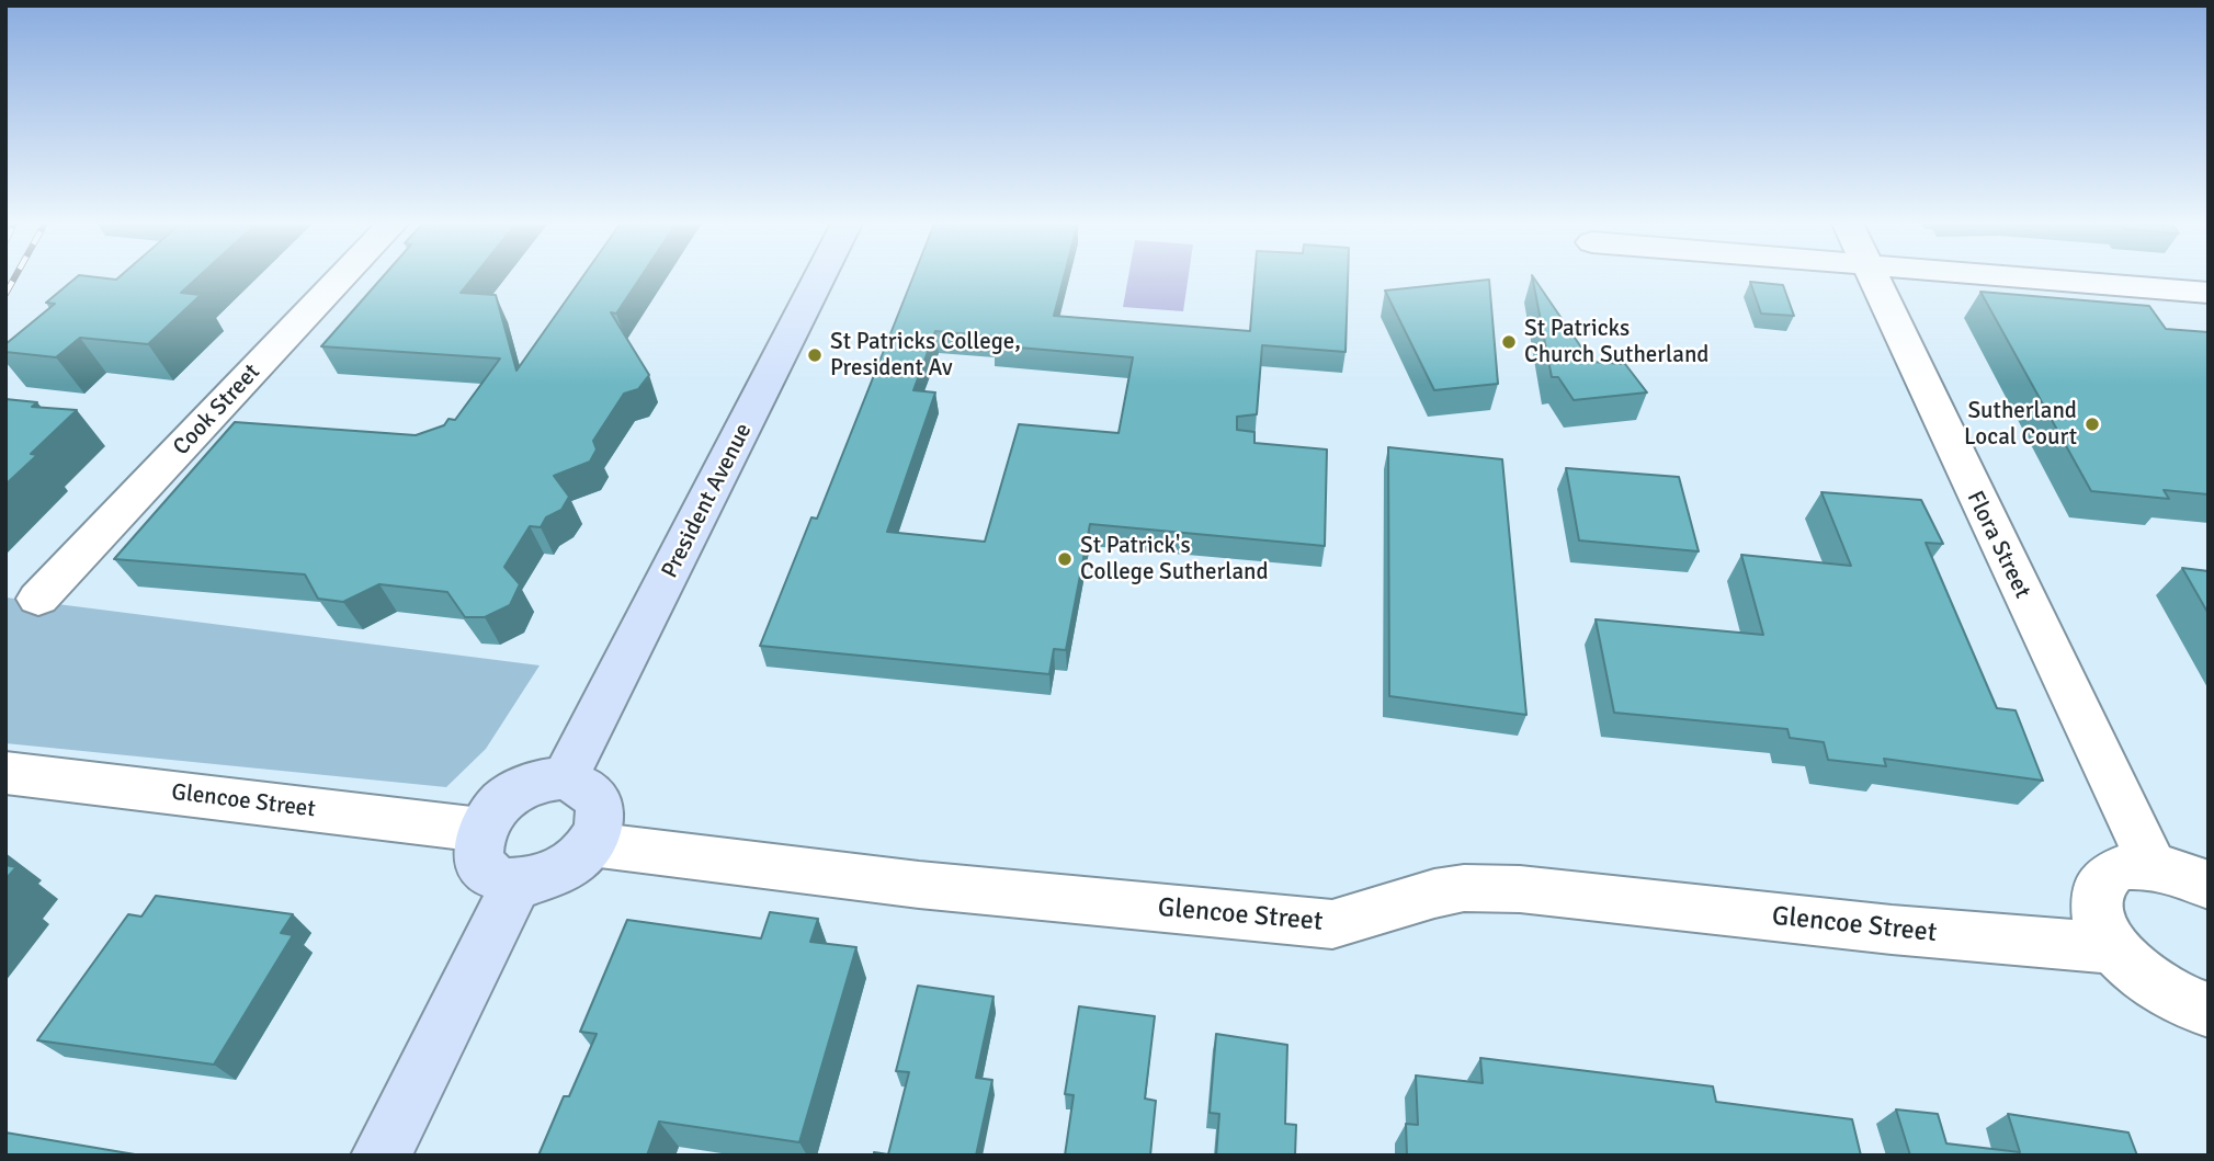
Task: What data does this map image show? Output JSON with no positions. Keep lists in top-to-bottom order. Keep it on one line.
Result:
{"streets":{"street":["Cook Street","President Avenue","Flora Street","Glencoe Street"]},"crossings":[["President Avenue","Glencoe Street"]],"places":["St Patricks Church Sutherland","St Patricks College, President Av","Sutherland Local Court","St Patrick's College Sutherland"]}
